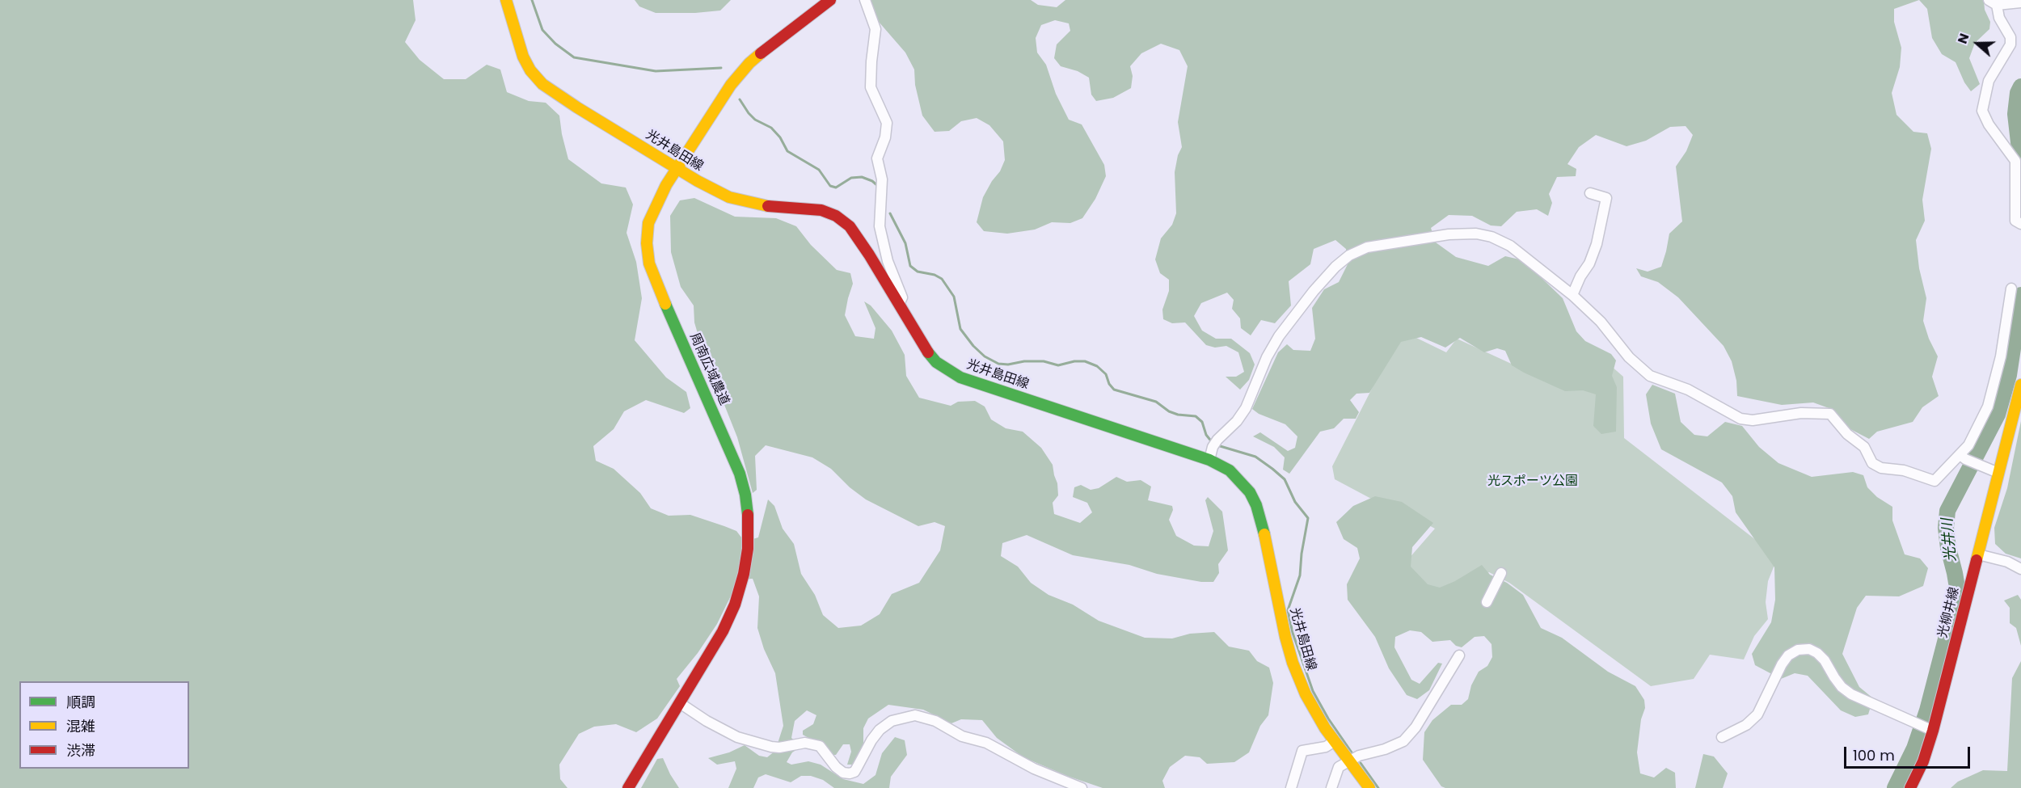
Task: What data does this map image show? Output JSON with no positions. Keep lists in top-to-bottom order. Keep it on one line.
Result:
{"streets":{"main road":["光井島田線","周南広域農道","光柳井線"]},"crossings":[["光井島田線","周南広域農道"]],"water":["光井川"],"parks":["光スポーツ公園"],"legend":["順調","混雑","渋滞"],"scale_bar":"100 m","north":"left"}
